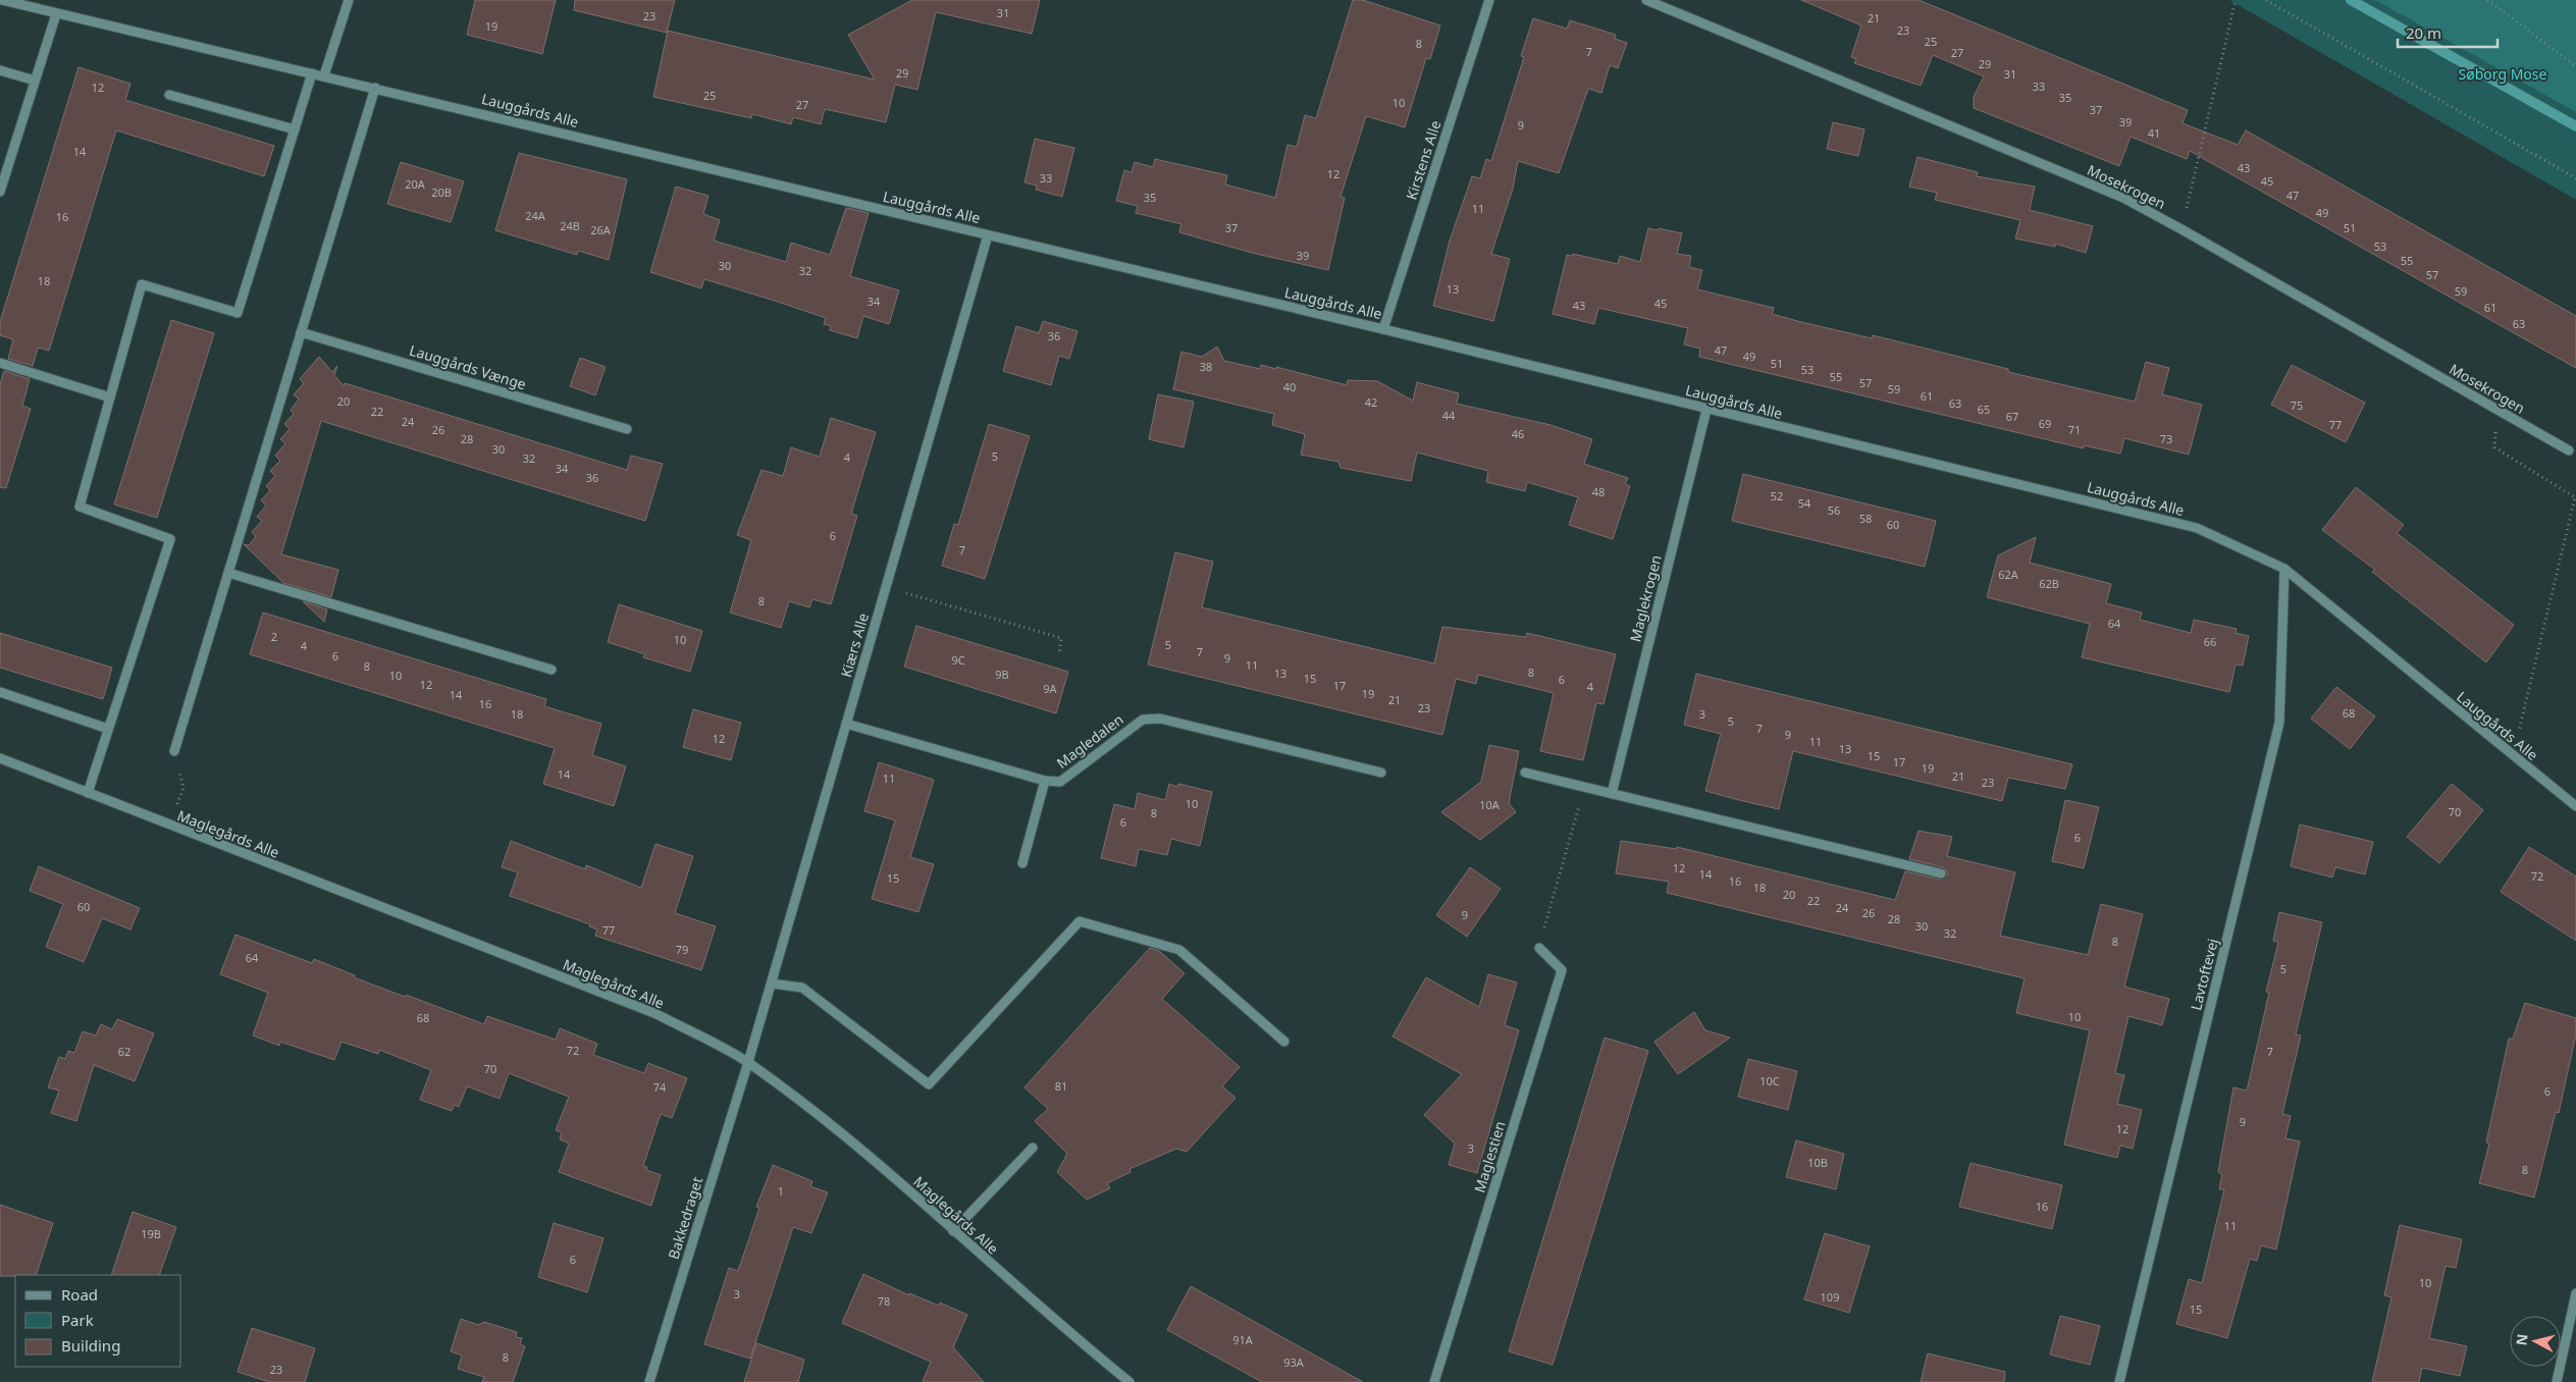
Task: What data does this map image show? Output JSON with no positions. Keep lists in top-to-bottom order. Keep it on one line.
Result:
{"streets":{"street":["Lauggårds Alle","Kirstens Alle","Mosekrogen","Lauggårds Vænge","Maglekrogen","Kiærs Alle","Magledalen","Maglegårds Alle","Lavtoftevej","Maglestien","Bakkedraget"]},"crossings":[["Lauggårds Alle","Kirstens Alle"],["Lauggårds Alle","Maglekrogen"],["Lauggårds Alle","Kiærs Alle"],["Lauggårds Alle","Lavtoftevej"],["Kiærs Alle","Magledalen"],["Kiærs Alle","Maglegårds Alle"],["Kiærs Alle","Bakkedraget"],["Maglegårds Alle","Bakkedraget"]],"parks":["Søborg Mose"],"house_numbers":["31","23","21","19","23","25","8","7","27","29","29","31","33","12","25","35","10","27","37","39","9","41","14","43","12","33","45","20A","20B","47","35","11","49","24A","16","24B","37","51","26A","53","39","55","30","32","57","18","13","59","34","45","43","61","63","36","47","49","51","38","53","55","57","40","59","61","20","42","63","75","65","22","44","67","24","69","77","26","71","46","28","73","30","5","4","32","34","36","48","52","54","56","58","60","6","7","62A","62B","8","64","2","10","66","5","4","7","6","9","9C","11","8","8","13","9B","10","15","6","12","17","4","9A","19","14","21","16","23","68","18","3","5","7","9","12","11","13","15","17","19","14","21","11","23","10","10A","70","8","6","6","12","14","72","15","16","18","20","22","60","24","26","9","28","30","77","32","8","79","64","5","10","68","72","62","7","70","10C","81","74","6","9","12","3","10B","8","1","16","11","19B","6","10","3","109","78","15","91A","8","93A","23"],"legend":["Road","Park","Building"],"scale_bar":"20 m","north":"left"}
